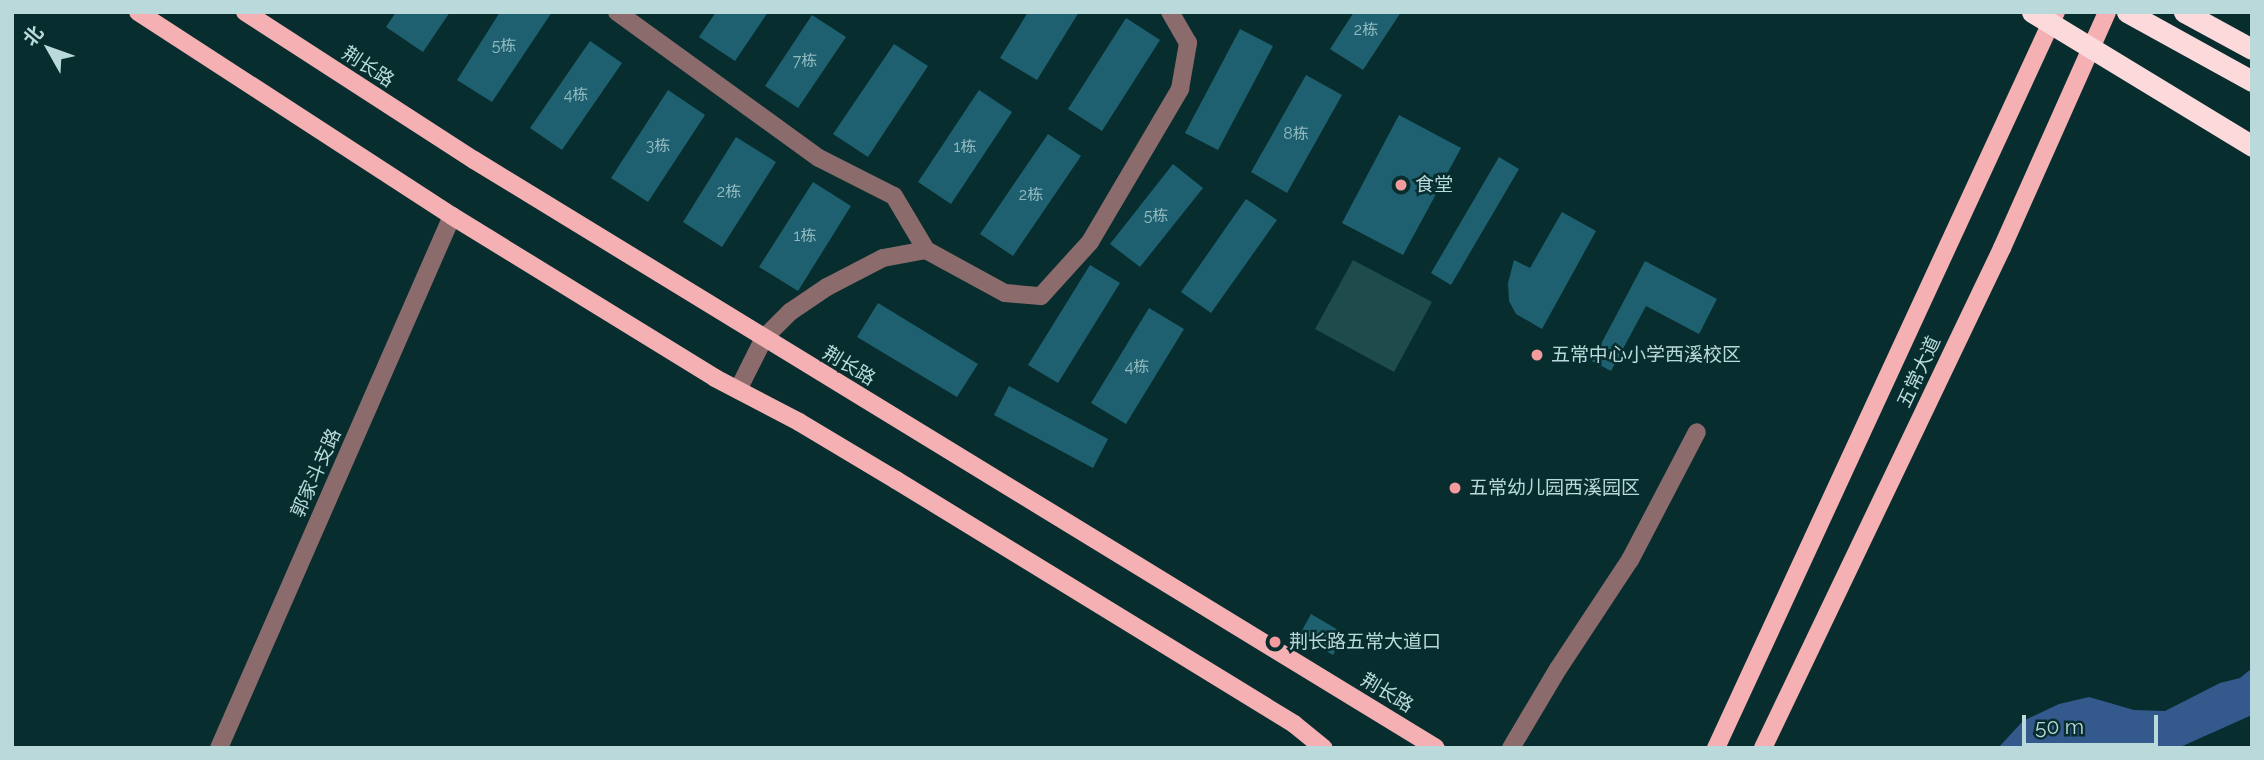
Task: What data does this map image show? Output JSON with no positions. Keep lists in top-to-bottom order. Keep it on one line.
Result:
{"streets":{"main road":["荆长路","五常大道"],"street":["郭家斗支路"]},"places":["食堂","五常中心小学西溪校区","五常幼儿园西溪园区","荆长路五常大道口"],"house_numbers":["2栋","5栋","7栋","4栋","8栋","3栋","1栋","2栋","2栋","5栋","1栋","4栋"],"scale_bar":"50 m","north":"top left"}
